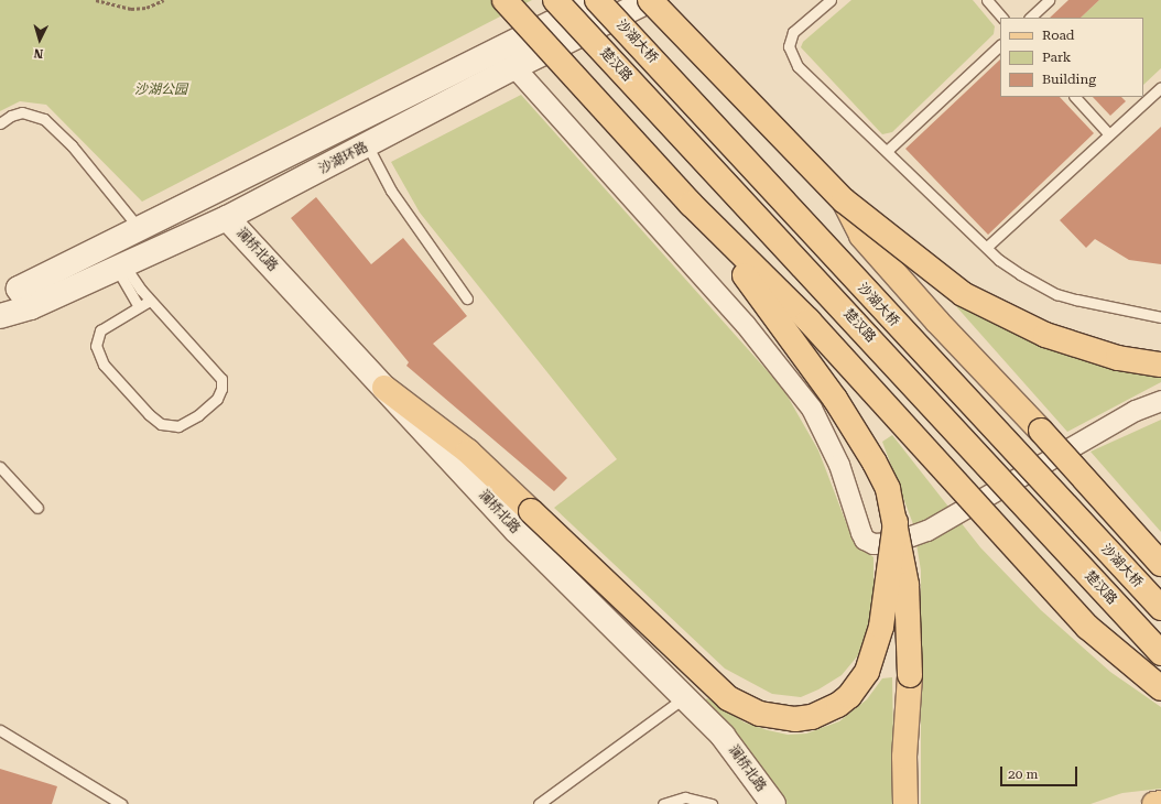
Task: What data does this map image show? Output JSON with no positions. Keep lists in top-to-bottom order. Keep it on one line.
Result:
{"streets":{"main road":["沙湖大桥","楚汉路"],"street":["沙湖环路","澜桥北路"]},"crossings":[["沙湖环路","澜桥北路"]],"parks":["沙湖公园"],"legend":["Road","Park","Building"],"scale_bar":"20 m","north":"bottom"}
